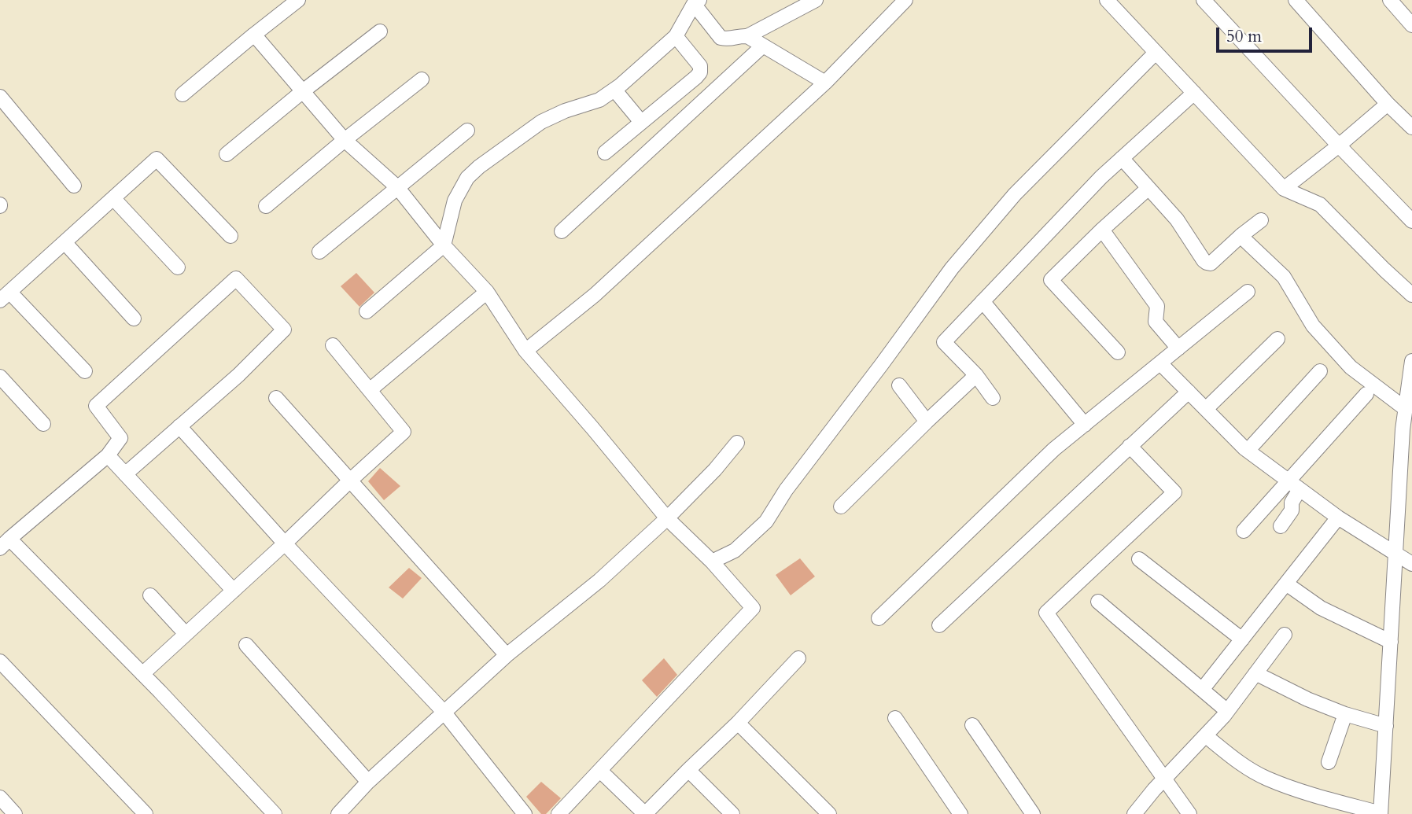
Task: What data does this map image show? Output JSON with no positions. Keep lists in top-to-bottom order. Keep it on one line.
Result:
{"scale_bar":"50 m"}
